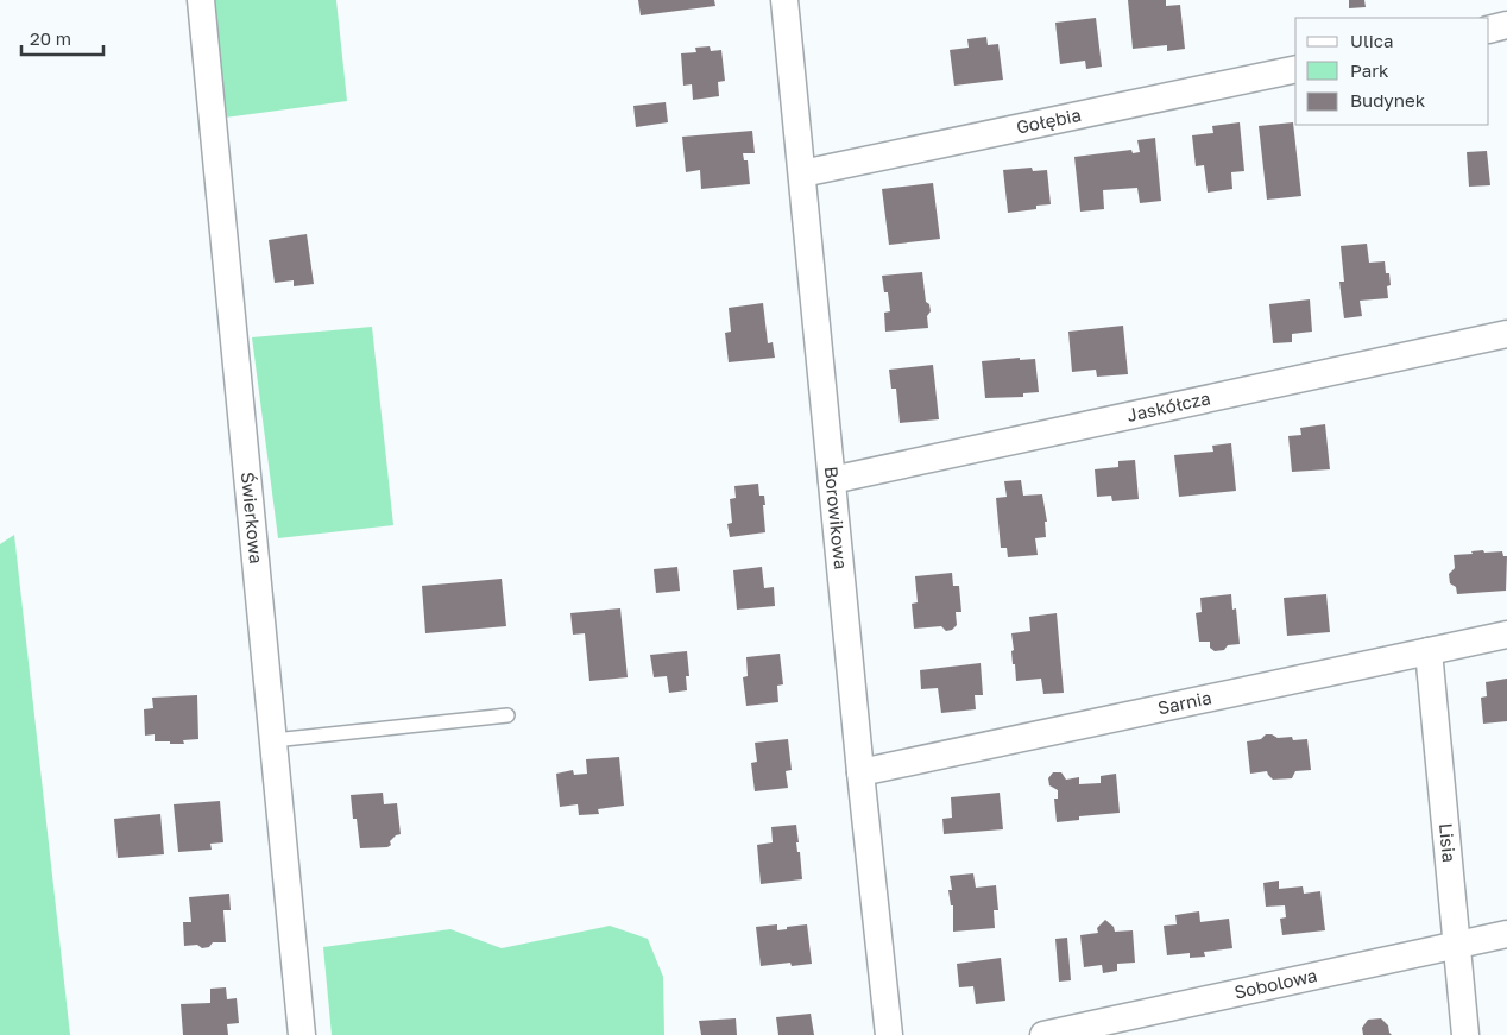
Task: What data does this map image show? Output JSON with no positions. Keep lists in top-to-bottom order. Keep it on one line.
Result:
{"streets":{"street":["Gołębia","Jaskółcza","Świerkowa","Borowikowa","Sarnia","Lisia","Sobolowa"]},"crossings":[["Gołębia","Borowikowa"],["Jaskółcza","Borowikowa"],["Borowikowa","Sarnia"],["Sarnia","Lisia"],["Lisia","Sobolowa"]],"legend":["Ulica","Park","Budynek"],"scale_bar":"20 m"}
